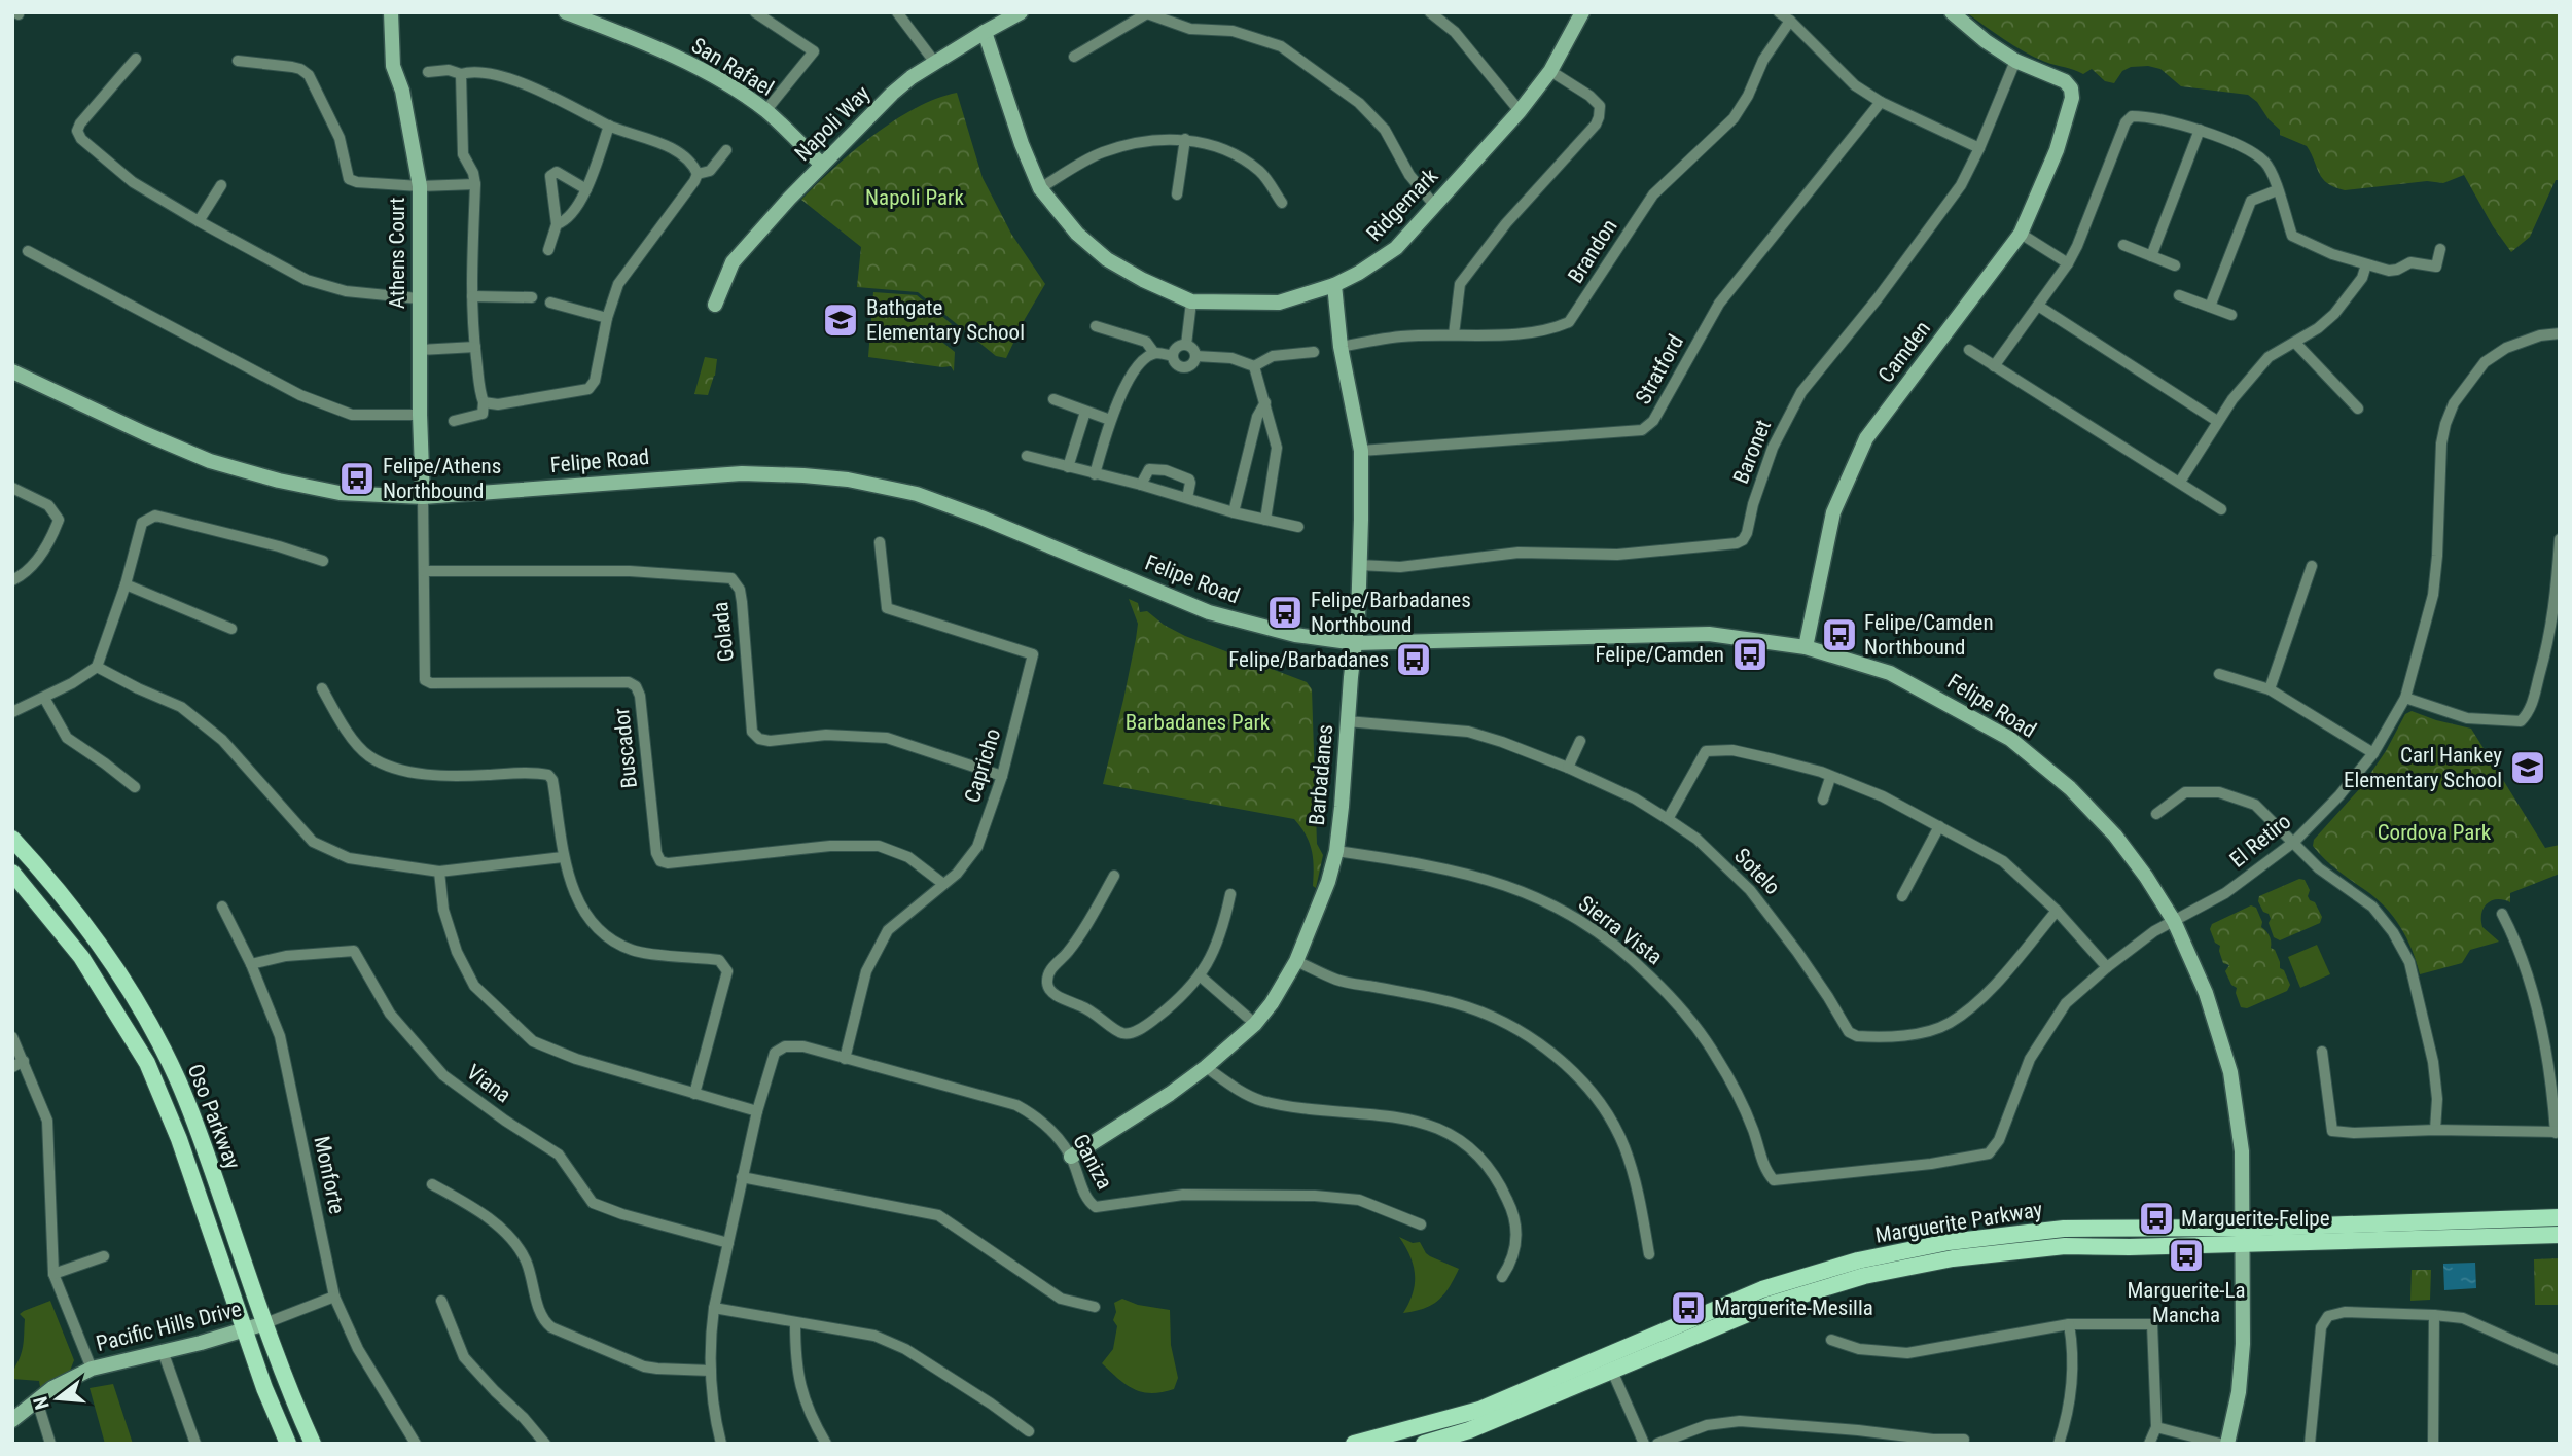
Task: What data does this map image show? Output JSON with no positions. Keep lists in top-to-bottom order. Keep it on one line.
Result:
{"streets":{"main road":["Oso Parkway","Marguerite Parkway"],"street":["San Rafael","Napoli Way","Ridgemark","Brandon","Athens Court","Camden","Stratford","Baronet","Felipe Road","Golada","Buscador","Capricho","Barbadanes","El Retiro","Sotelo","Sierra Vista","Viana","Ganiza","Monforte","Pacific Hills Drive"]},"crossings":[["San Rafael","Napoli Way"],["Napoli Way","Ridgemark"],["Ridgemark","Barbadanes"],["Brandon","Barbadanes"],["Athens Court","Felipe Road"],["Athens Court","Buscador"],["Camden","Baronet"],["Camden","Felipe Road"],["Stratford","Barbadanes"],["Baronet","Barbadanes"],["Felipe Road","Buscador"],["Felipe Road","Barbadanes"],["Felipe Road","El Retiro"],["Felipe Road","Marguerite Parkway"],["Golada","Buscador"],["Golada","Capricho"],["Buscador","Capricho"],["Capricho","Ganiza"],["Barbadanes","Sotelo"],["Barbadanes","Sierra Vista"],["Barbadanes","Ganiza"],["El Retiro","Sierra Vista"],["Viana","Monforte"],["Oso Parkway","Pacific Hills Drive"]],"parks":["Napoli Park","Barbadanes Park","Cordova Park"],"places":{"school or university":["Bathgate Elementary School","Carl Hankey Elementary School"],"bus stop":["Felipe/Athens Northbound","Felipe/Barbadanes Northbound","Felipe/Camden Northbound","Felipe/Camden","Felipe/Barbadanes","Marguerite-Felipe","Marguerite-La Mancha","Marguerite-Mesilla"]},"north":"left"}
